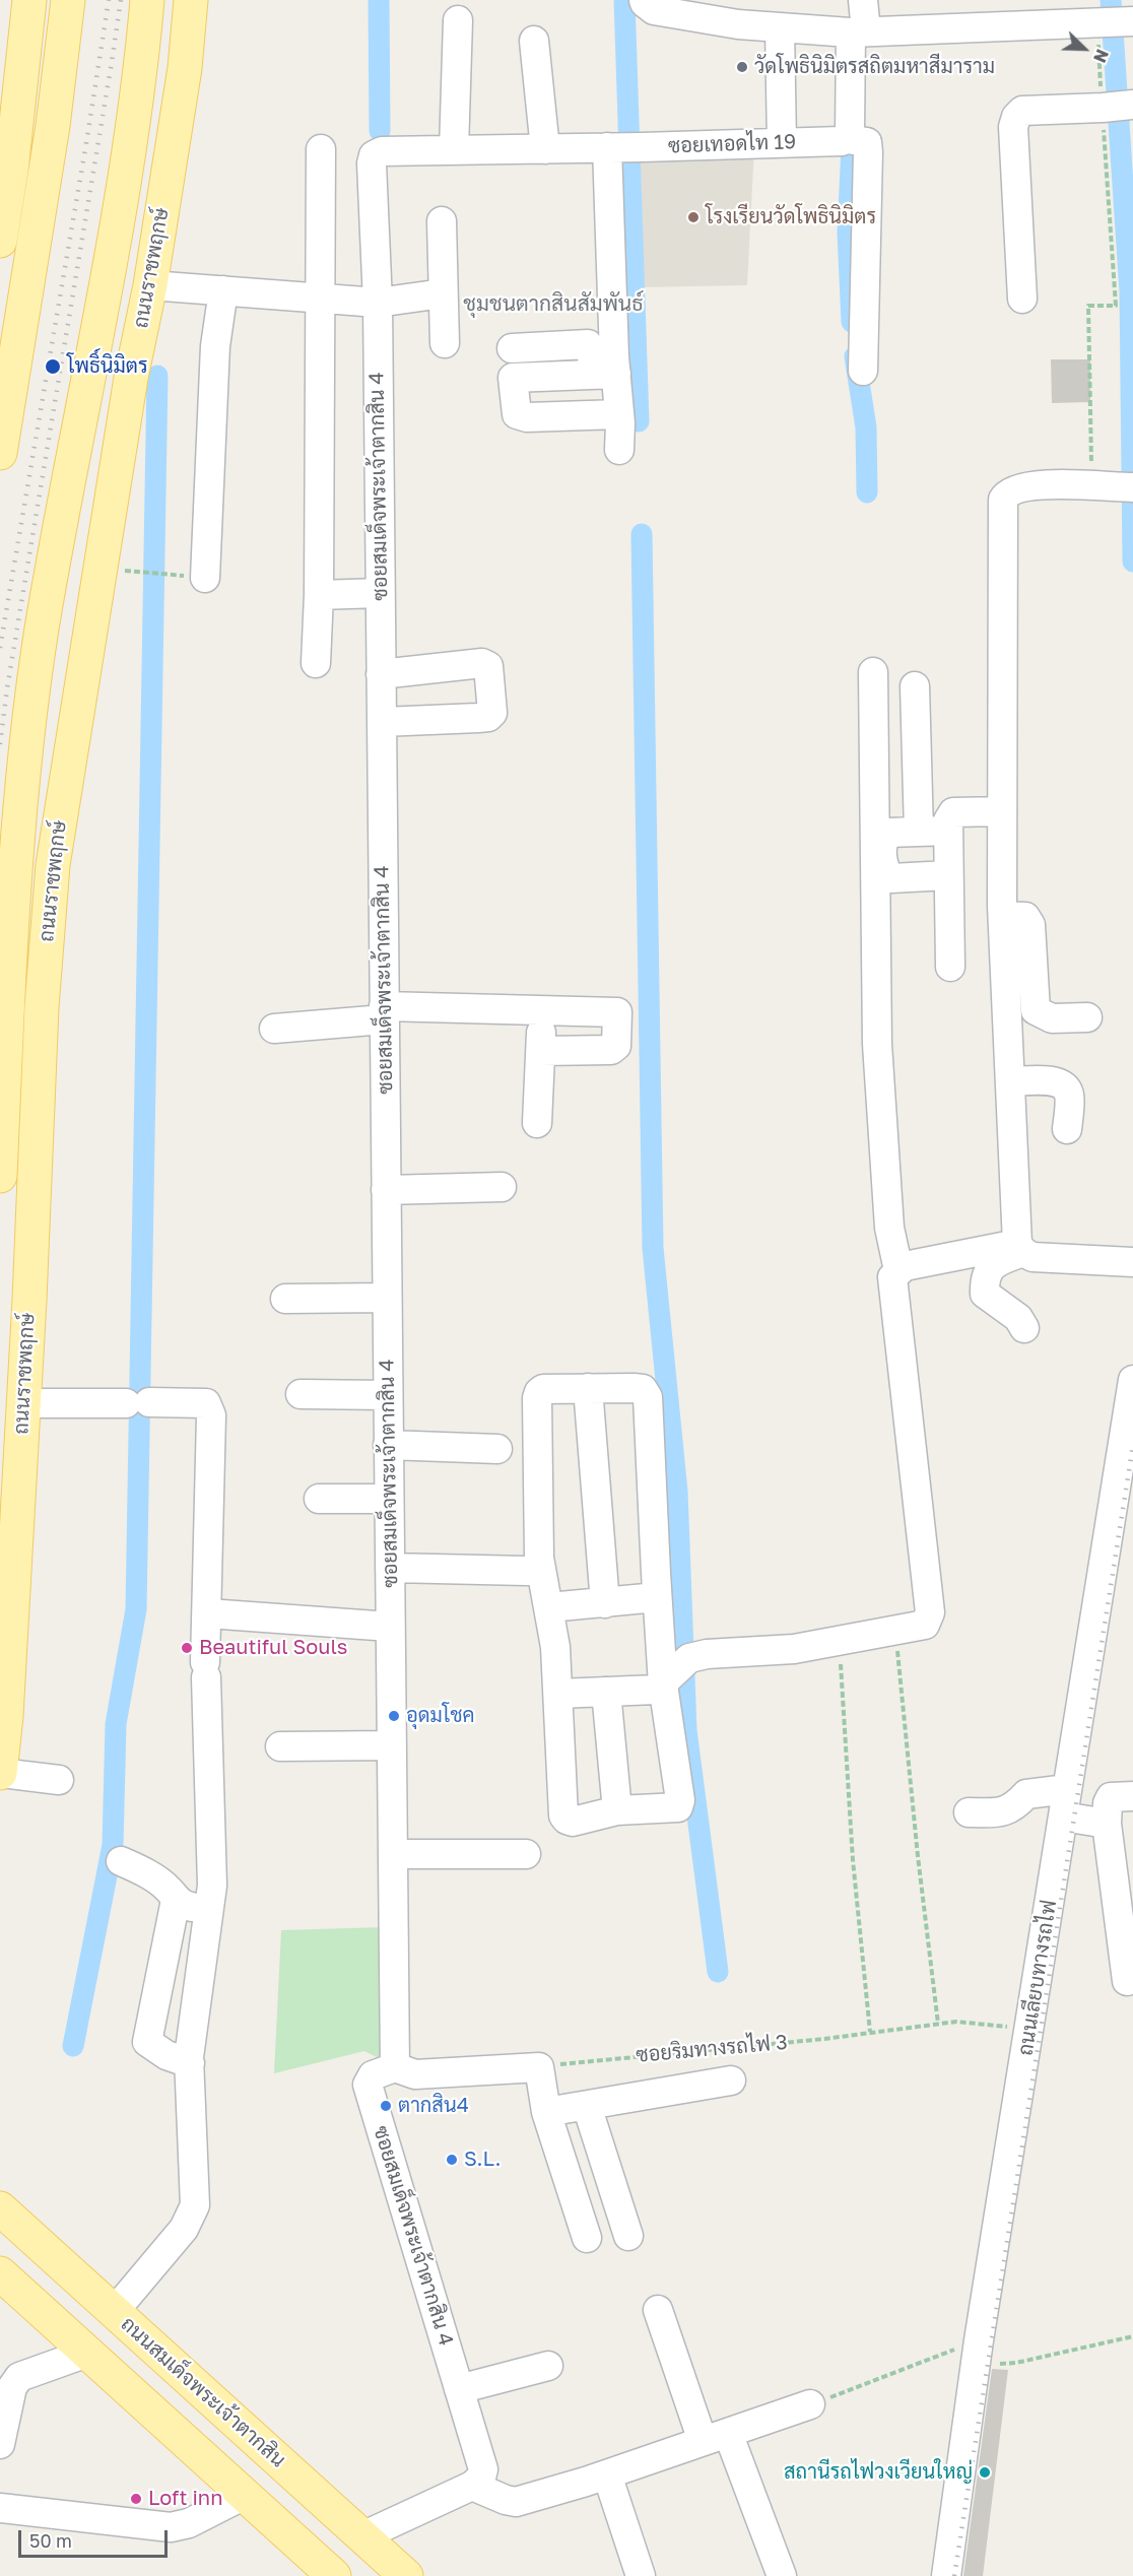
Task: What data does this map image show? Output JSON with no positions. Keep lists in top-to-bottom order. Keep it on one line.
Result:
{"streets":{"main road":["ถนนราชพฤกษ์","ถนนสมเด็จพระเจ้าตากสิน"],"street":["ซอยเทอดไท 19","ซอยสมเด็จพระเจ้าตากสิน 4","ถนนเลียบทางรถไฟ"],"path":["ซอยริมทางรถไฟ 3"]},"crossings":[["ซอยเทอดไท 19","ซอยสมเด็จพระเจ้าตากสิน 4"],["ถนนเลียบทางรถไฟ","ซอยริมทางรถไฟ 3"]],"districts":["ชุมชนตากสินสัมพันธ์"],"places":["วัดโพธินิมิตรสถิตมหาสีมาราม","โรงเรียนวัดโพธินิมิตร","โพธิ์นิมิตร","Beautiful Souls","อุดมโชค","ตากสิน4","S.L.","สถานีรถไฟวงเวียนใหญ่","Loft inn"],"scale_bar":"50 m","north":"bottom right"}
